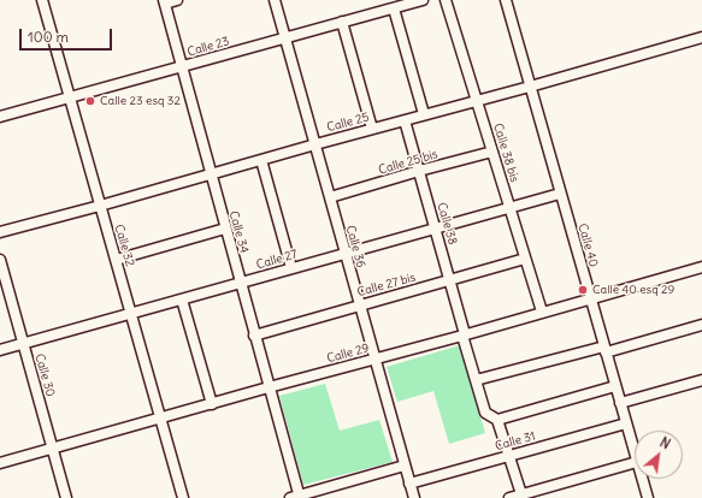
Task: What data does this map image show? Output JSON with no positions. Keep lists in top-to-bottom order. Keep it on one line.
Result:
{"streets":{"street":["Calle 23","Calle 25","Calle 38 bis","Calle 25 bis","Calle 38","Calle 34","Calle 32","Calle 40","Calle 36","Calle 27","Calle 27 bis","Calle 29","Calle 30","Calle 31"]},"crossings":[["Calle 23","Calle 34"],["Calle 23","Calle 32"],["Calle 23","Calle 36"],["Calle 25","Calle 38 bis"],["Calle 25","Calle 38"],["Calle 25","Calle 34"],["Calle 25","Calle 32"],["Calle 25","Calle 40"],["Calle 25","Calle 36"],["Calle 38 bis","Calle 25 bis"],["Calle 38 bis","Calle 27"],["Calle 38 bis","Calle 27 bis"],["Calle 38 bis","Calle 29"],["Calle 25 bis","Calle 38"],["Calle 25 bis","Calle 36"],["Calle 38","Calle 27"],["Calle 38","Calle 27 bis"],["Calle 38","Calle 29"],["Calle 38","Calle 31"],["Calle 34","Calle 27"],["Calle 34","Calle 27 bis"],["Calle 34","Calle 29"],["Calle 32","Calle 27"],["Calle 32","Calle 29"],["Calle 40","Calle 27"],["Calle 40","Calle 29"],["Calle 40","Calle 31"],["Calle 36","Calle 27"],["Calle 36","Calle 27 bis"],["Calle 36","Calle 29"],["Calle 36","Calle 31"],["Calle 27","Calle 30"],["Calle 29","Calle 30"]],"places":["Calle 23 esq 32","Calle 40 esq 29"],"scale_bar":"100 m","north":"top right"}
